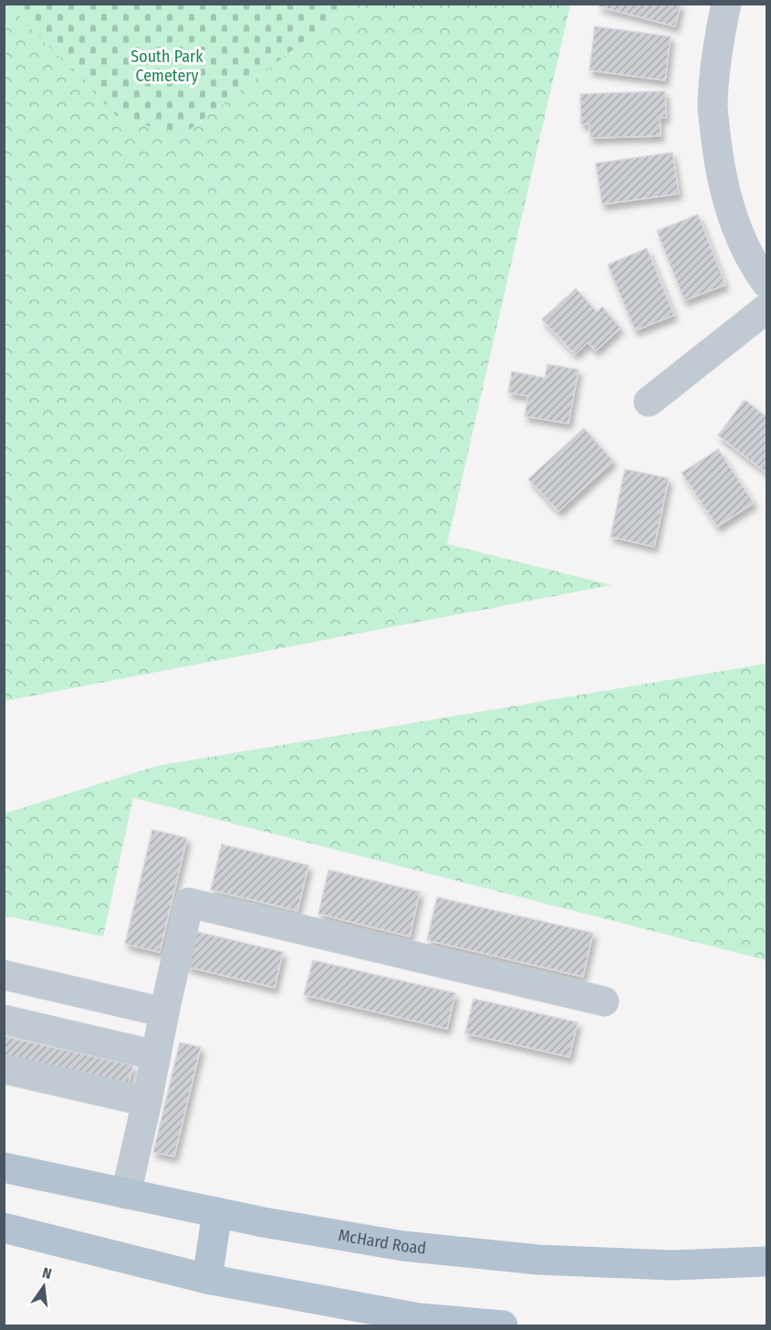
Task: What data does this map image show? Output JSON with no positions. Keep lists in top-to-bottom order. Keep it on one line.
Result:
{"streets":{"main road":["McHard Road"]},"parks":["South Park Cemetery"],"north":"top"}
